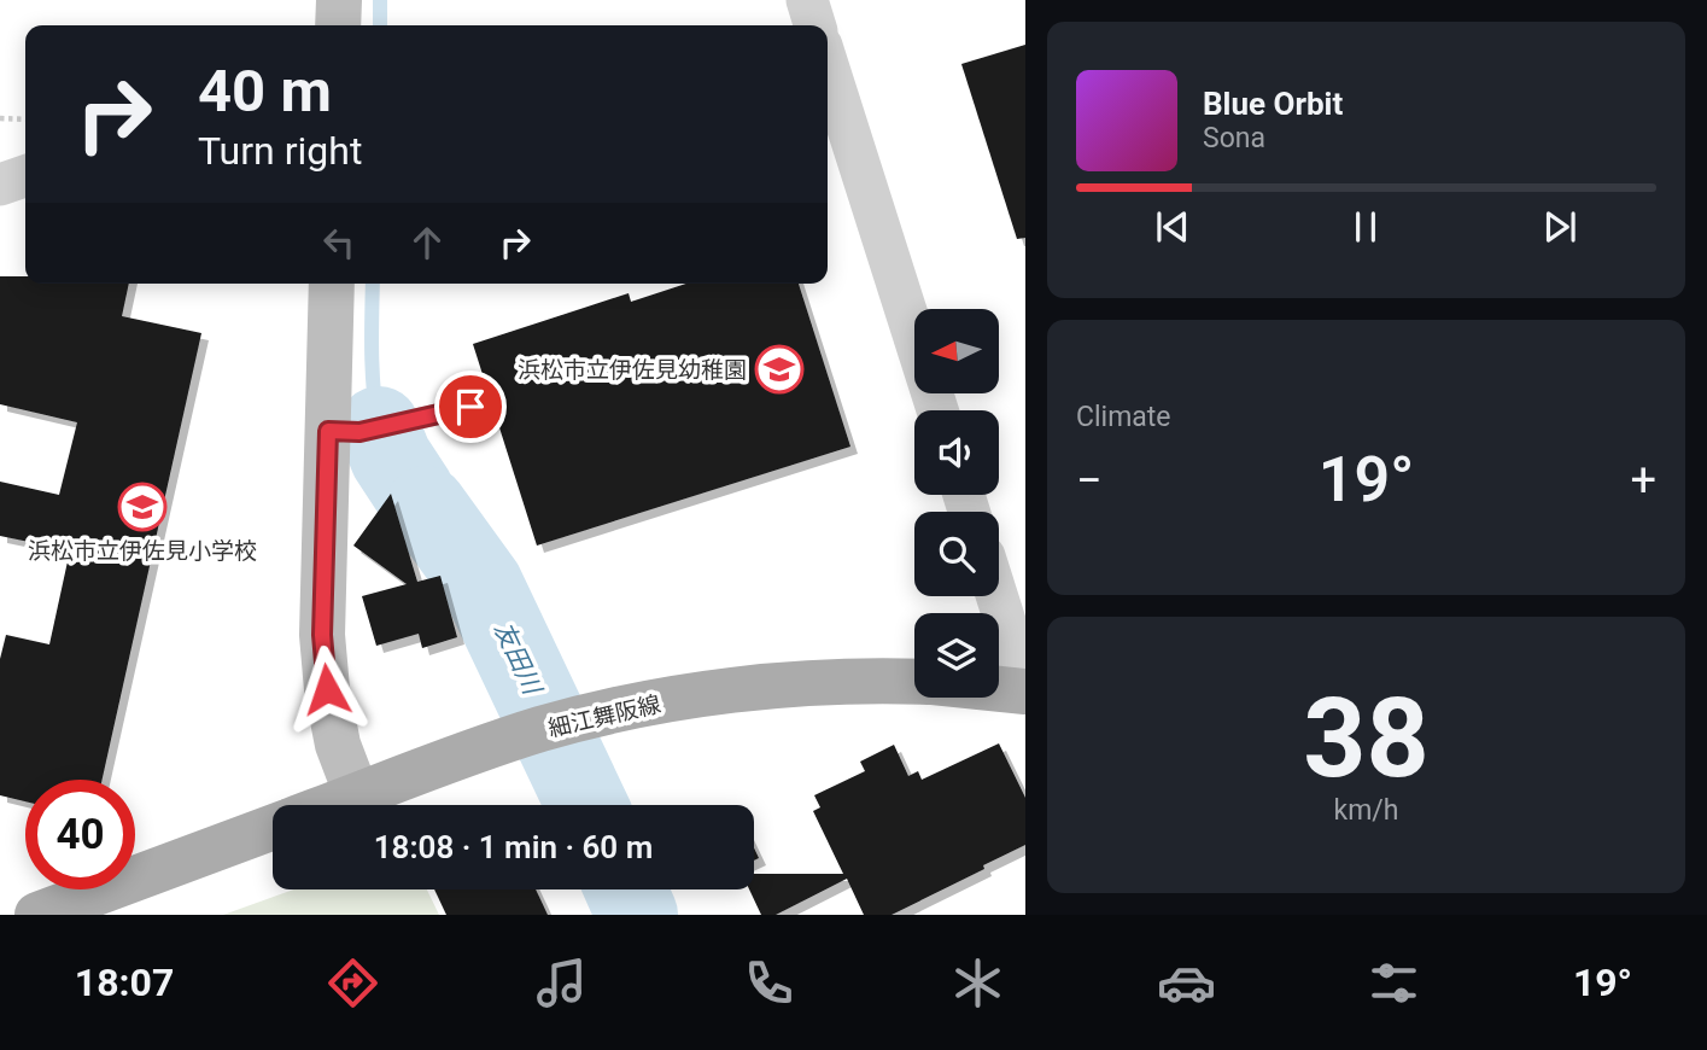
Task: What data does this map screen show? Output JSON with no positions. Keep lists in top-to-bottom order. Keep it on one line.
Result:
{"streets":{"main road":["細江舞阪線"]},"water":["友田川"],"places":{"school or university":["浜松市立伊佐見幼稚園","浜松市立伊佐見小学校"]},"north":"left","page":{"turn":["40 m","Turn right"],"song":["Blue Orbit","Sona"],"tile":["Climate",["38","km/h"]],"heat":["−","19°","+"],"limit":"40","trip":"18:08 · 1 min · 60 m","tabs":["18:07","19°"]}}
